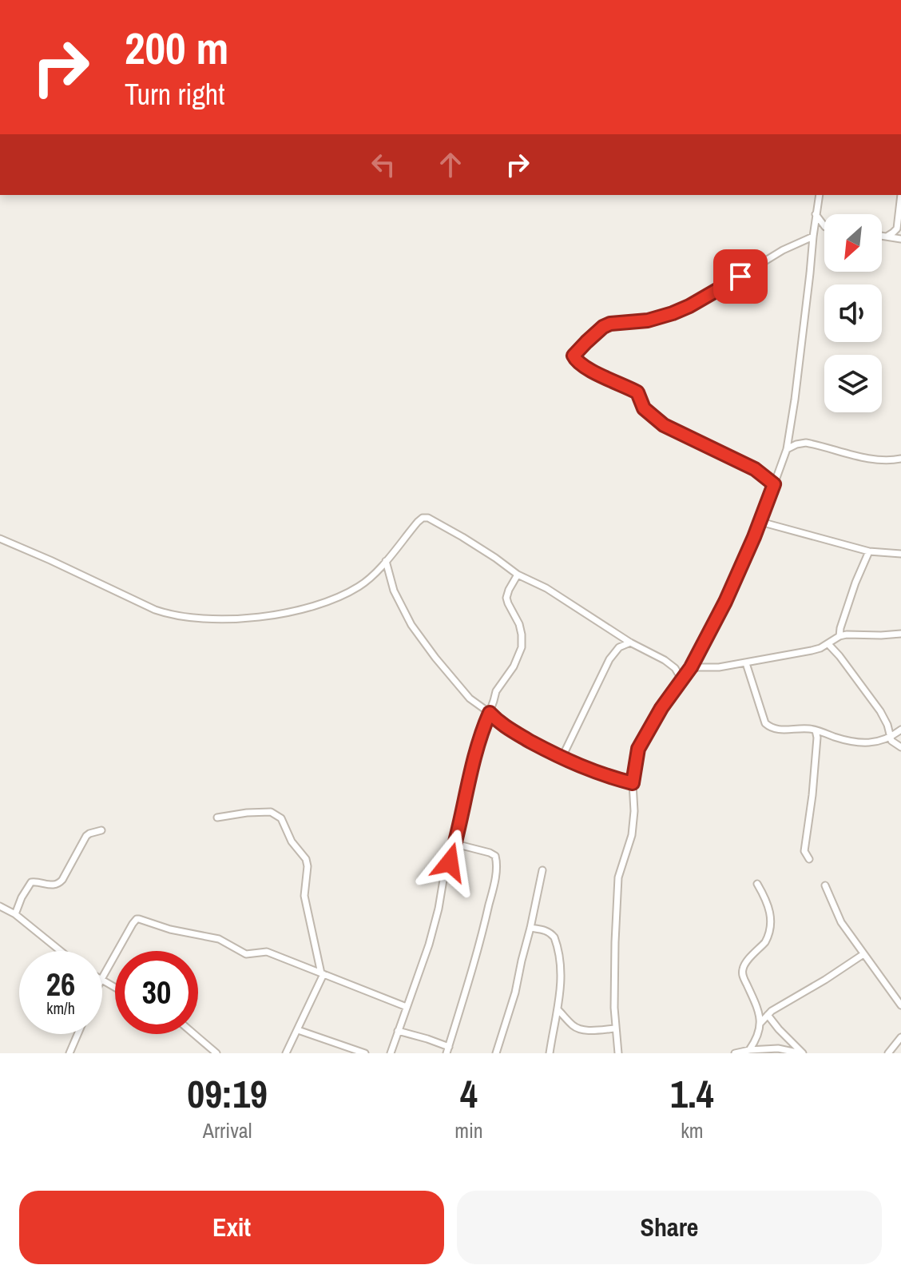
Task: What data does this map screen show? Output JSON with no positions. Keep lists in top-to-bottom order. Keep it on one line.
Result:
{"north":"bottom left","page":{"turn":["200 m","Turn right"],"speed":"26 km/h","limit":"30","eta":["09:19","Arrival","4","min","1.4","km"],"buttons":["Exit","Share"]}}
